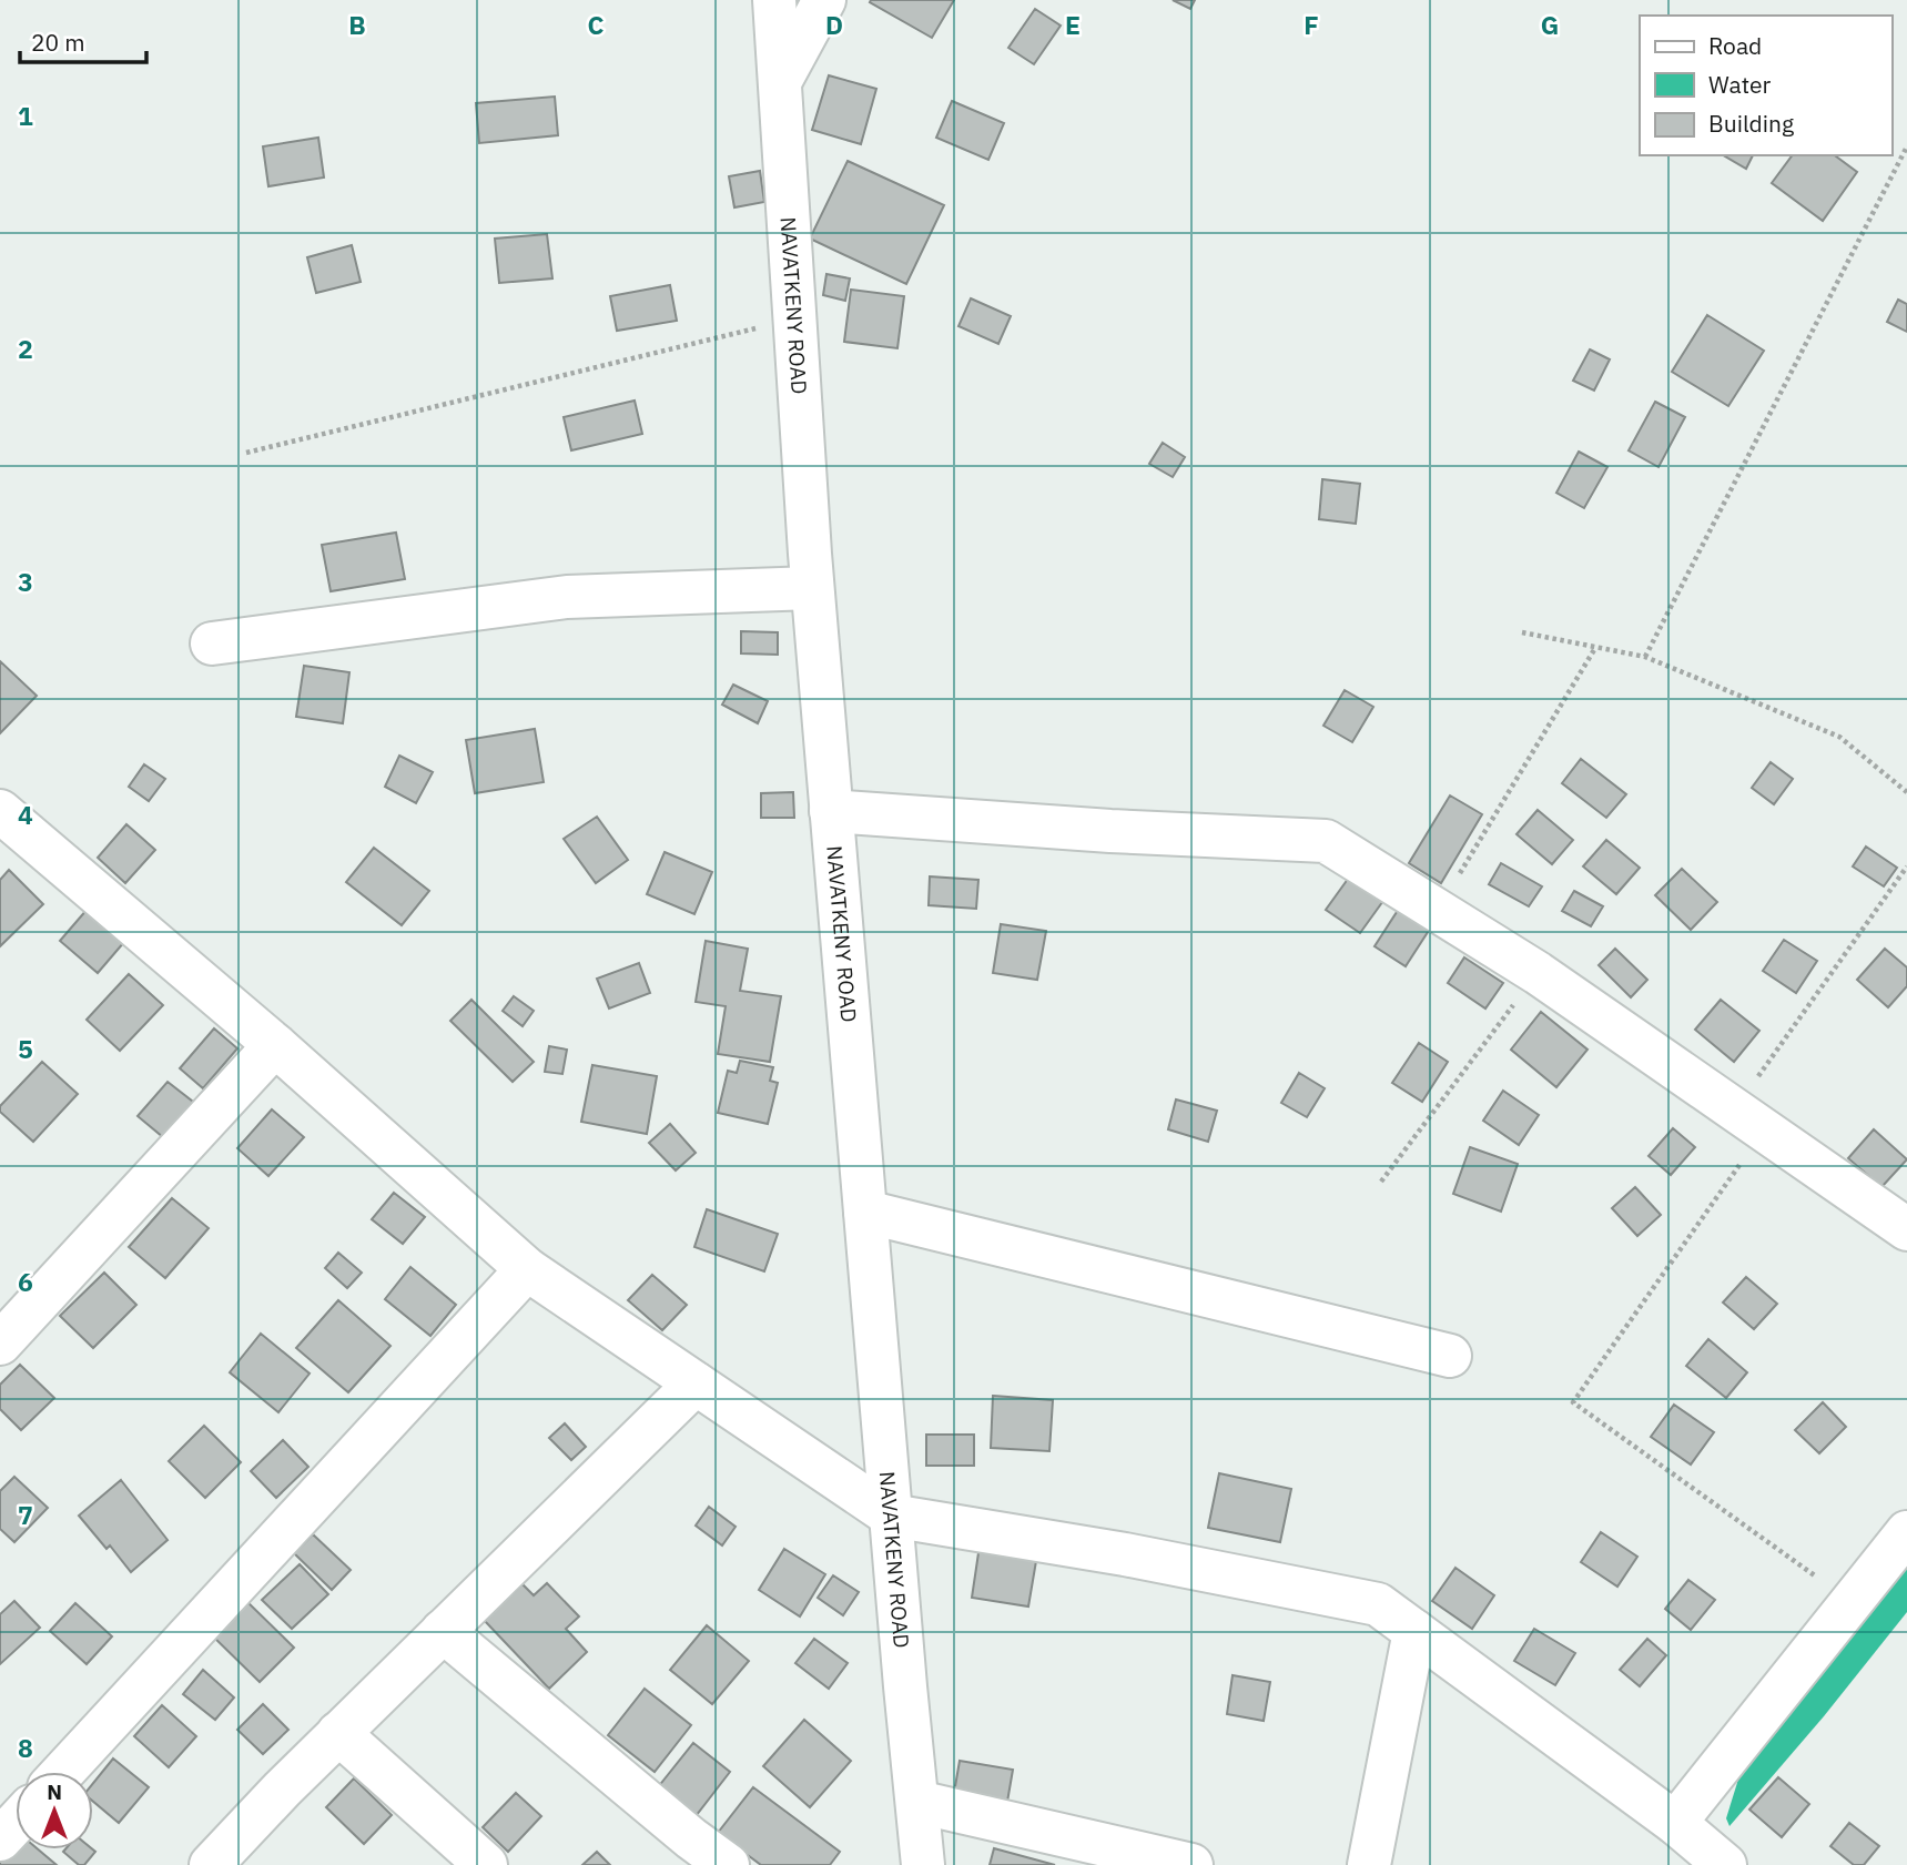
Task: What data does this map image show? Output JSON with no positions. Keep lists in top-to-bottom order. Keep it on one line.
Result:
{"streets":{"street":["NAVATKENY ROAD"]},"legend":["Road","Water","Building"],"scale_bar":"20 m","north":"top","grid":{"columns":["B","C","D","E","F","G"],"rows":["1","2","3","4","5","6","7","8"]}}
